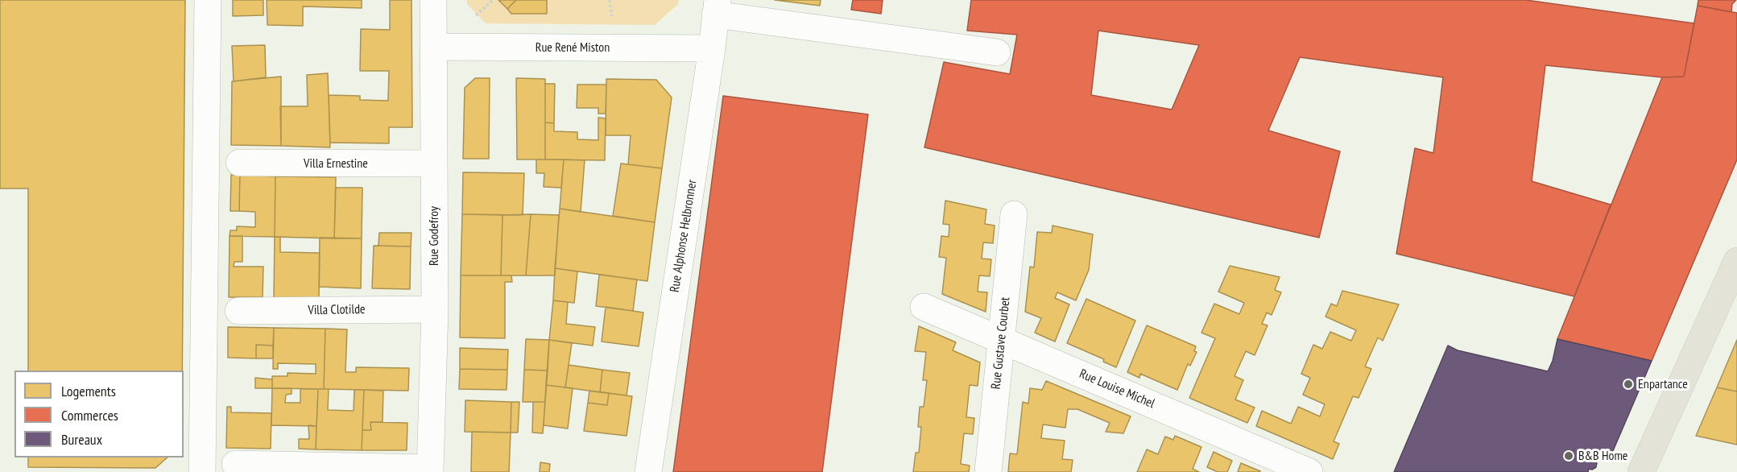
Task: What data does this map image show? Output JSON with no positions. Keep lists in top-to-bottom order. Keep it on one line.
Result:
{"streets":{"street":["Rue René Miston","Villa Ernestine","Rue Godefroy","Rue Alphonse Helbronner","Villa Clotilde","Rue Gustave Courbet","Rue Louise Michel"]},"crossings":[["Rue René Miston","Rue Godefroy"],["Rue René Miston","Rue Alphonse Helbronner"],["Villa Ernestine","Rue Godefroy"],["Rue Godefroy","Villa Clotilde"],["Rue Gustave Courbet","Rue Louise Michel"]],"places":["Enpartance","B&B Home"],"legend":["Logements","Commerces","Bureaux"]}
